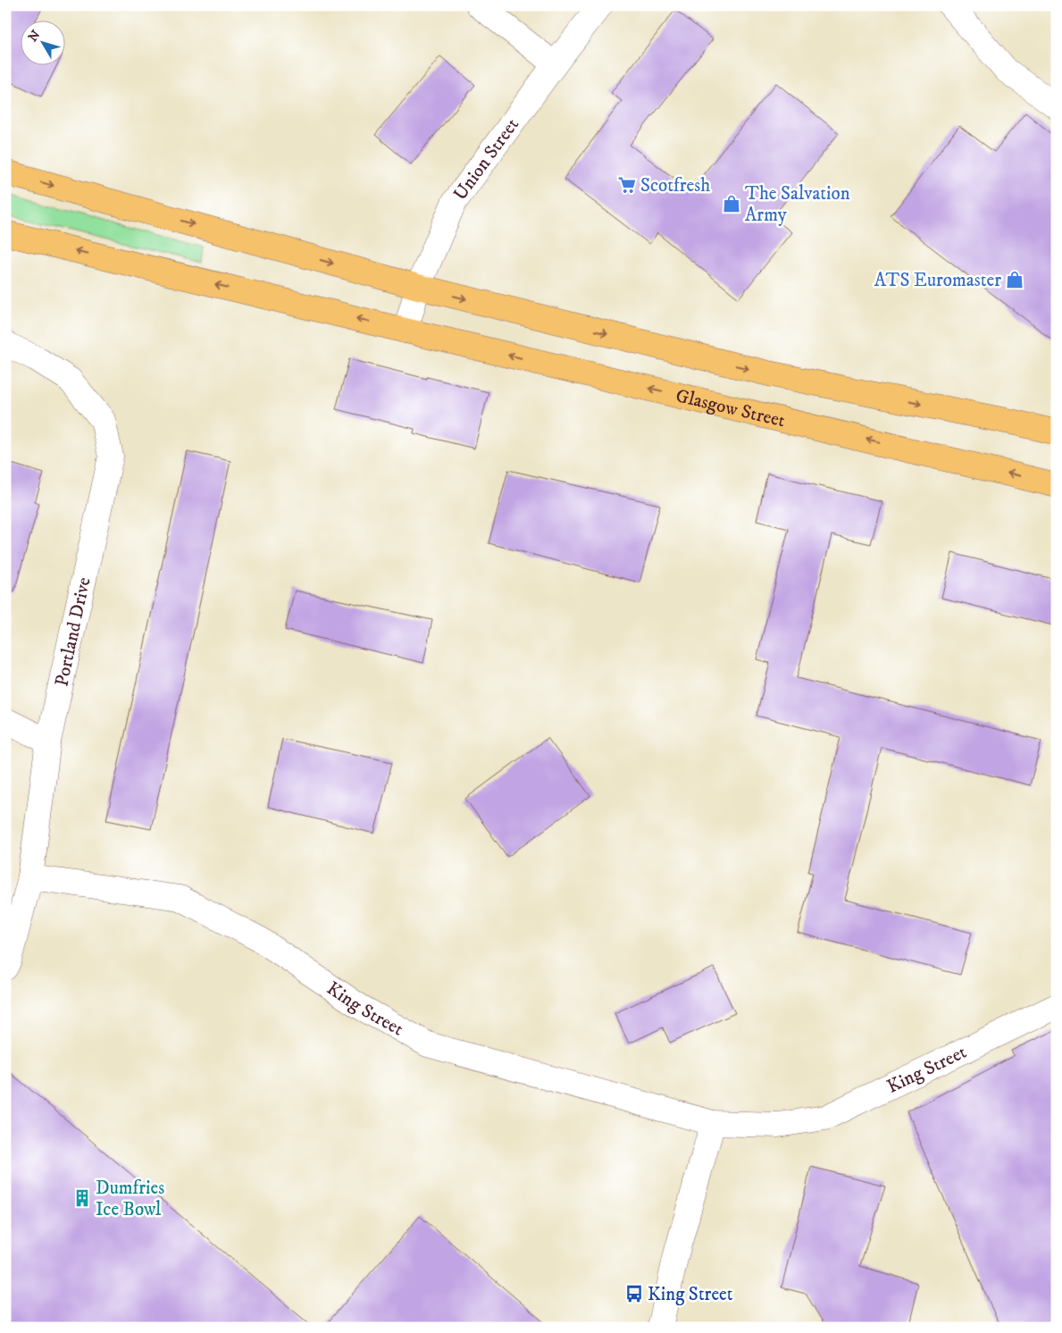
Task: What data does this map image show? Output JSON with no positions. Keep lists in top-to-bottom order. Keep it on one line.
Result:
{"streets":{"main road":["Glasgow Street"],"street":["Union Street","Portland Drive","King Street"]},"crossings":[["Union Street","Glasgow Street"],["Portland Drive","King Street"]],"places":{"supermarket":["Scotfresh"],"shop":["The Salvation Army","ATS Euromaster"],"building":["Dumfries Ice Bowl"],"bus stop":["King Street"]},"north":"top left"}
